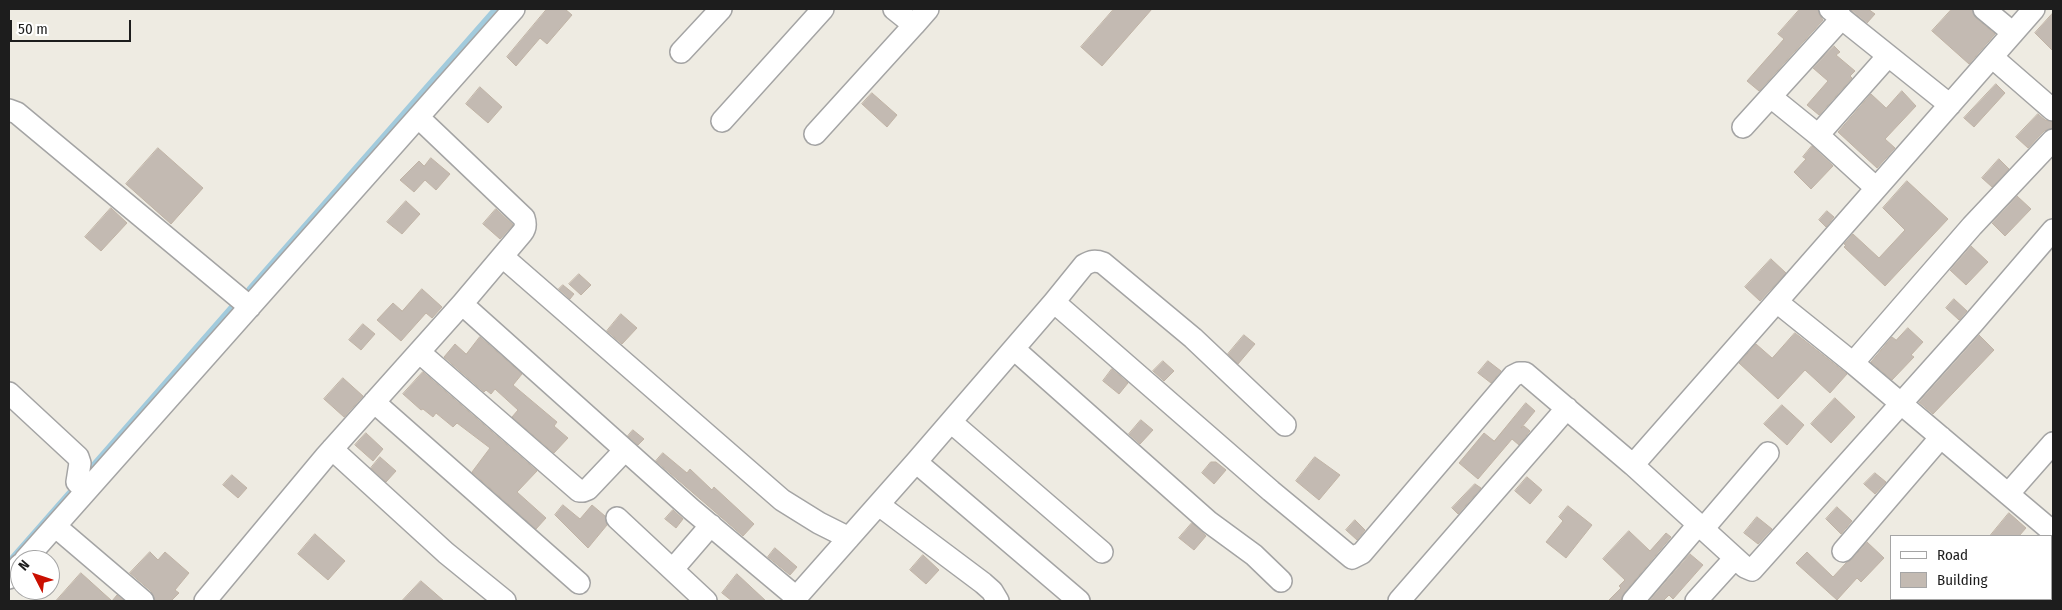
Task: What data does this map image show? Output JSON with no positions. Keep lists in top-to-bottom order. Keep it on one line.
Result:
{"legend":["Road","Building"],"scale_bar":"50 m","north":"top left"}
